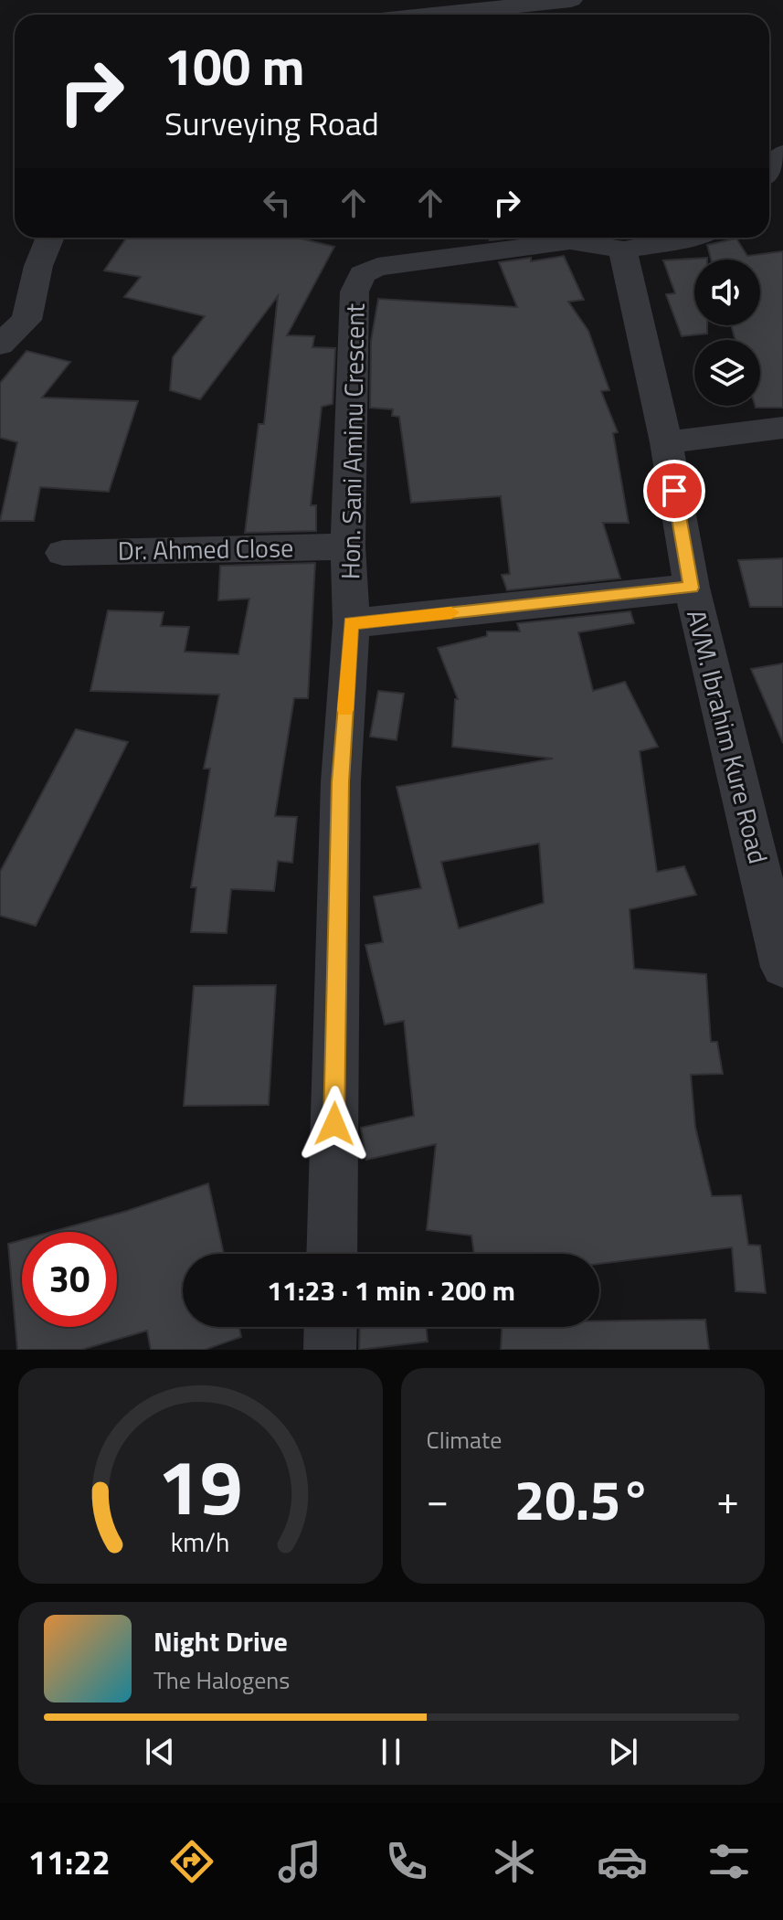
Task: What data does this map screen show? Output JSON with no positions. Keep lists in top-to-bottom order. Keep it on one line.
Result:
{"streets":{"street":["Hon. Sani Aminu Crescent","Dr. Ahmed Close","AVM. Ibrahim Kure Road"]},"crossings":[["Hon. Sani Aminu Crescent","Dr. Ahmed Close"],["Hon. Sani Aminu Crescent","AVM. Ibrahim Kure Road"]],"page":{"turn":["100 m","Surveying Road"],"limit":"30","trip":"11:23 · 1 min · 200 m","tile":"Climate","heat":["−","20.5°","+"],"song":["Night Drive","The Halogens"],"tabs":"11:22","gauge":["19","km/h"]}}
